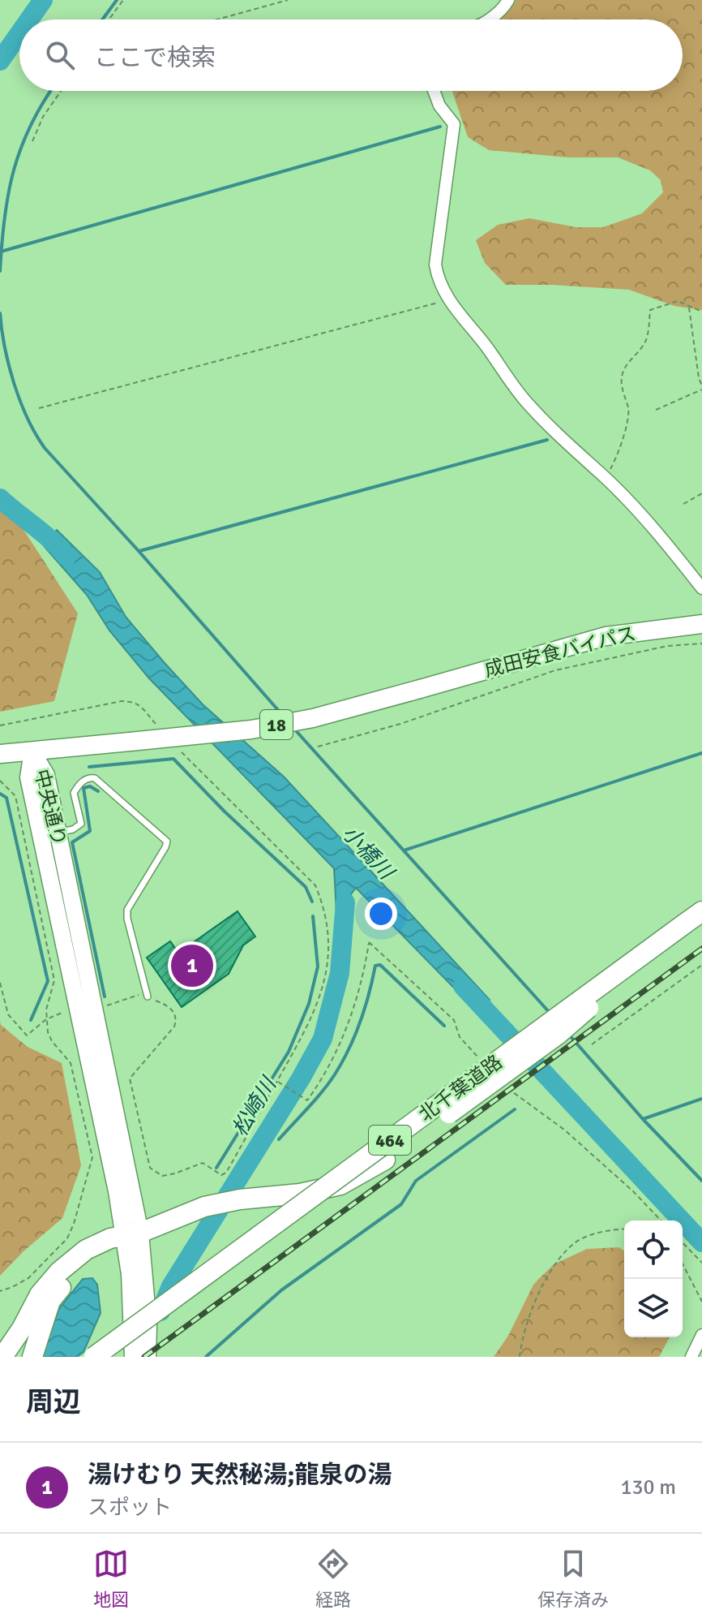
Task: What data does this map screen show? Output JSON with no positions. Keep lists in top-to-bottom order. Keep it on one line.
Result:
{"streets":{"highway":["北千葉道路","464"],"main road":["成田安食バイパス","18"],"street":["中央通り"]},"crossings":[["成田安食バイパス","18"],["成田安食バイパス","中央通り"],["18","中央通り"]],"water":["小橋川","松崎川"],"page":{"search":"ここで検索","pins":"1","heading":"周辺","list":[{"mark":"1","name":"湯けむり 天然秘湯;龍泉の湯","note":"スポット","value":"130 m"}],"nav":["地図","経路","保存済み"]}}
